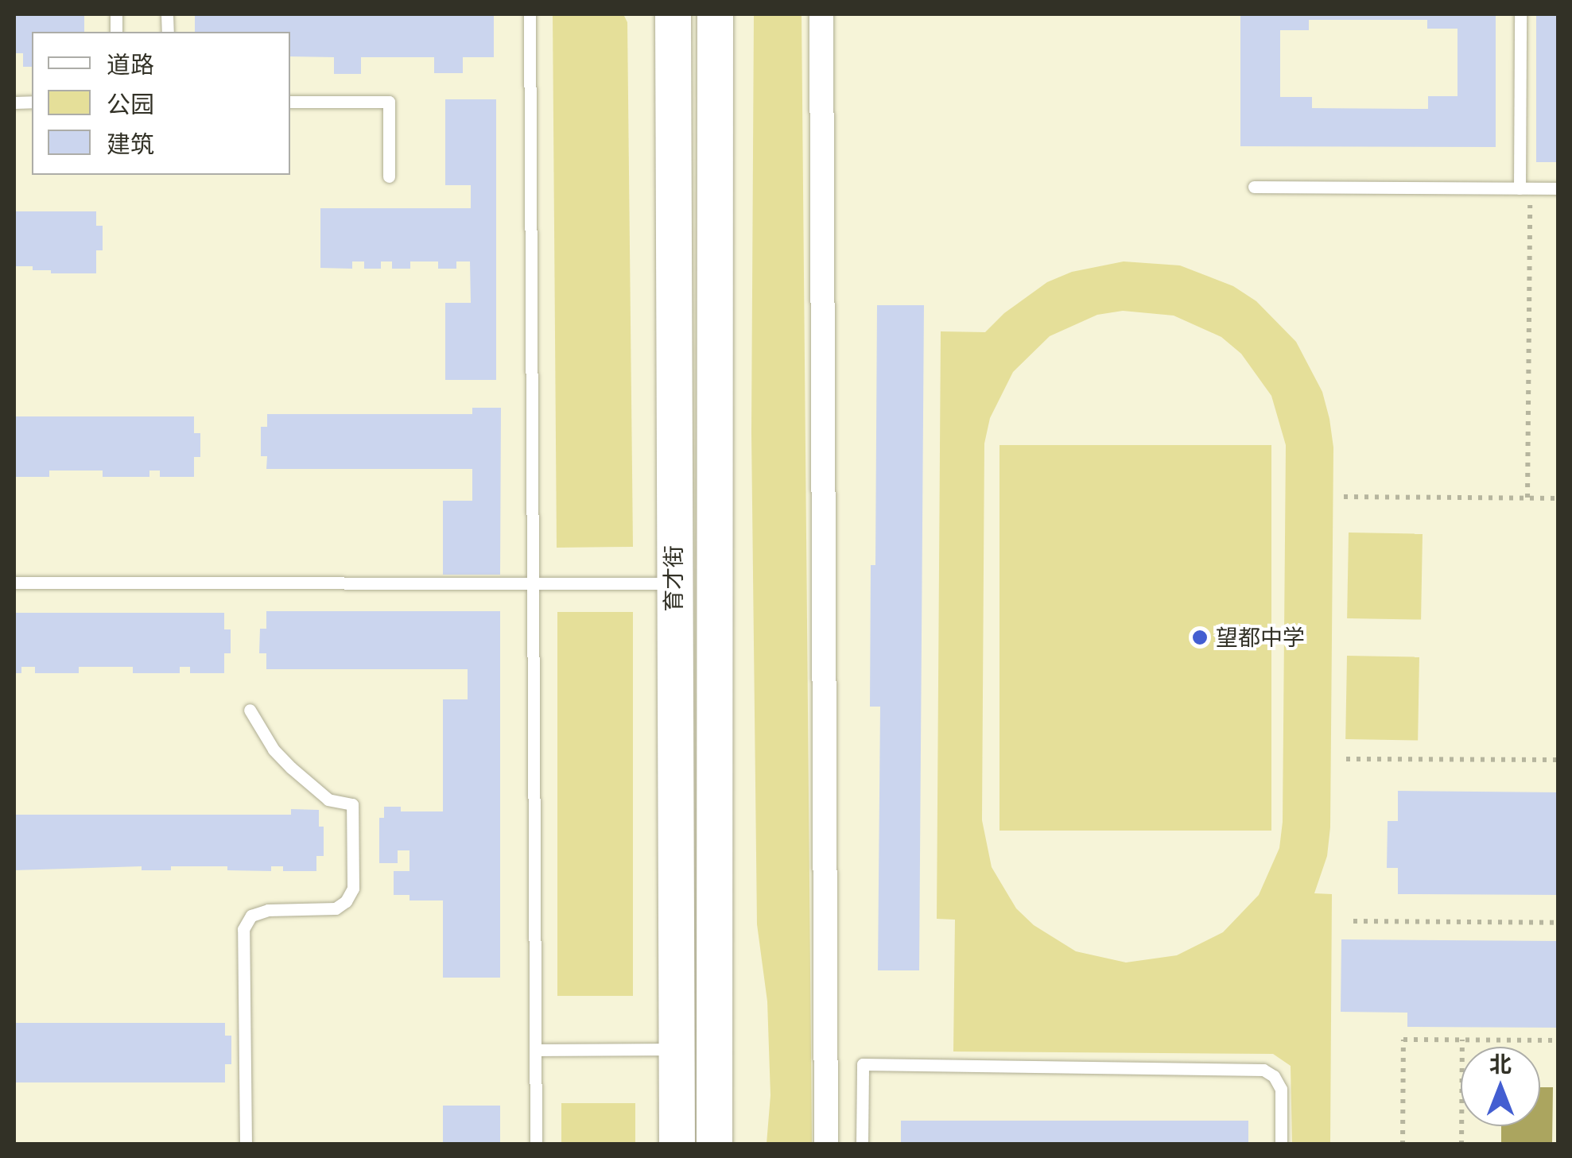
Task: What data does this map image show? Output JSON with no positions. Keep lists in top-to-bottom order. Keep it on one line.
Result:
{"streets":{"street":["育才街"]},"places":["望都中学"],"legend":["道路","公园","建筑"],"north":"top"}
